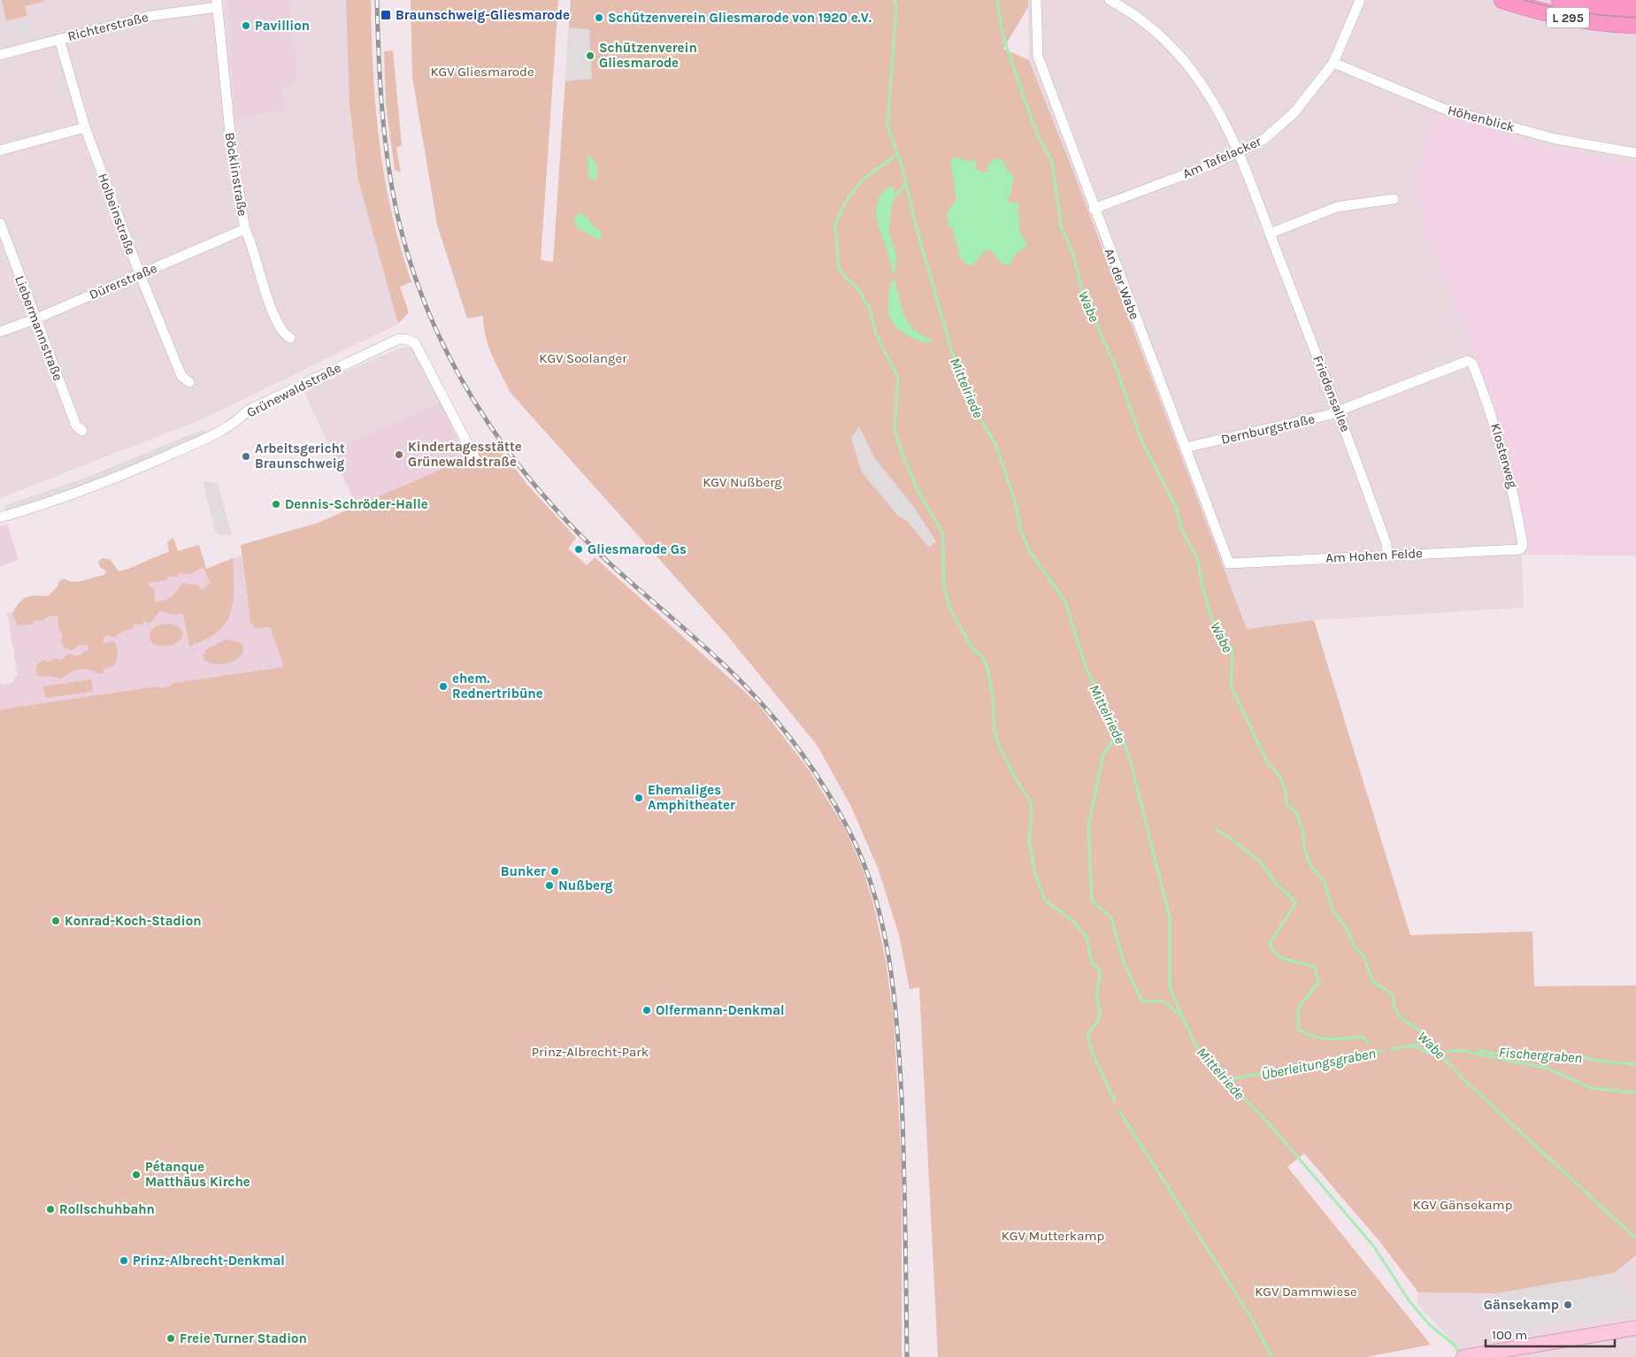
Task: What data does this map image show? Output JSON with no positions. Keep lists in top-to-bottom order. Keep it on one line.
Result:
{"streets":{"main road":["L 295"],"street":["Richterstraße","Höhenblick","Am Tafelacker","Böcklinstraße","Holbeinstraße","Dürerstraße","An der Wabe","Liebermannstraße","Grünewaldstraße","Friedensallee","Dernburgstraße","Klosterweg","Am Hohen Felde"]},"crossings":[["Richterstraße","Böcklinstraße"],["Richterstraße","Holbeinstraße"],["Höhenblick","Am Tafelacker"],["Am Tafelacker","An der Wabe"],["Am Tafelacker","Friedensallee"],["Böcklinstraße","Dürerstraße"],["Holbeinstraße","Dürerstraße"],["Dürerstraße","Liebermannstraße"],["An der Wabe","Dernburgstraße"],["An der Wabe","Am Hohen Felde"],["Friedensallee","Dernburgstraße"],["Friedensallee","Am Hohen Felde"],["Dernburgstraße","Klosterweg"],["Klosterweg","Am Hohen Felde"]],"water":["Wabe","Mittelriede","Fischergraben","Überleitungsgraben"],"parks":["KGV Gliesmarode","KGV Soolanger","KGV Nußberg","Prinz-Albrecht-Park","KGV Gänsekamp","KGV Mutterkamp","KGV Dammwiese"],"places":{"transit":["Braunschweig-Gliesmarode"],"other":["Schützenverein Gliesmarode von 1920 e.V.","Pavillion","Schützenverein Gliesmarode","Kindertagesstätte Grünewaldstraße","Arbeitsgericht Braunschweig","Dennis-Schröder-Halle","Gliesmarode Gs","ehem. Rednertribüne","Ehemaliges Amphitheater","Bunker","Nußberg","Konrad-Koch-Stadion","Olfermann-Denkmal","Pétanque Matthäus Kirche","Rollschuhbahn","Prinz-Albrecht-Denkmal","Gänsekamp","Freie Turner Stadion"]},"scale_bar":"100 m"}
